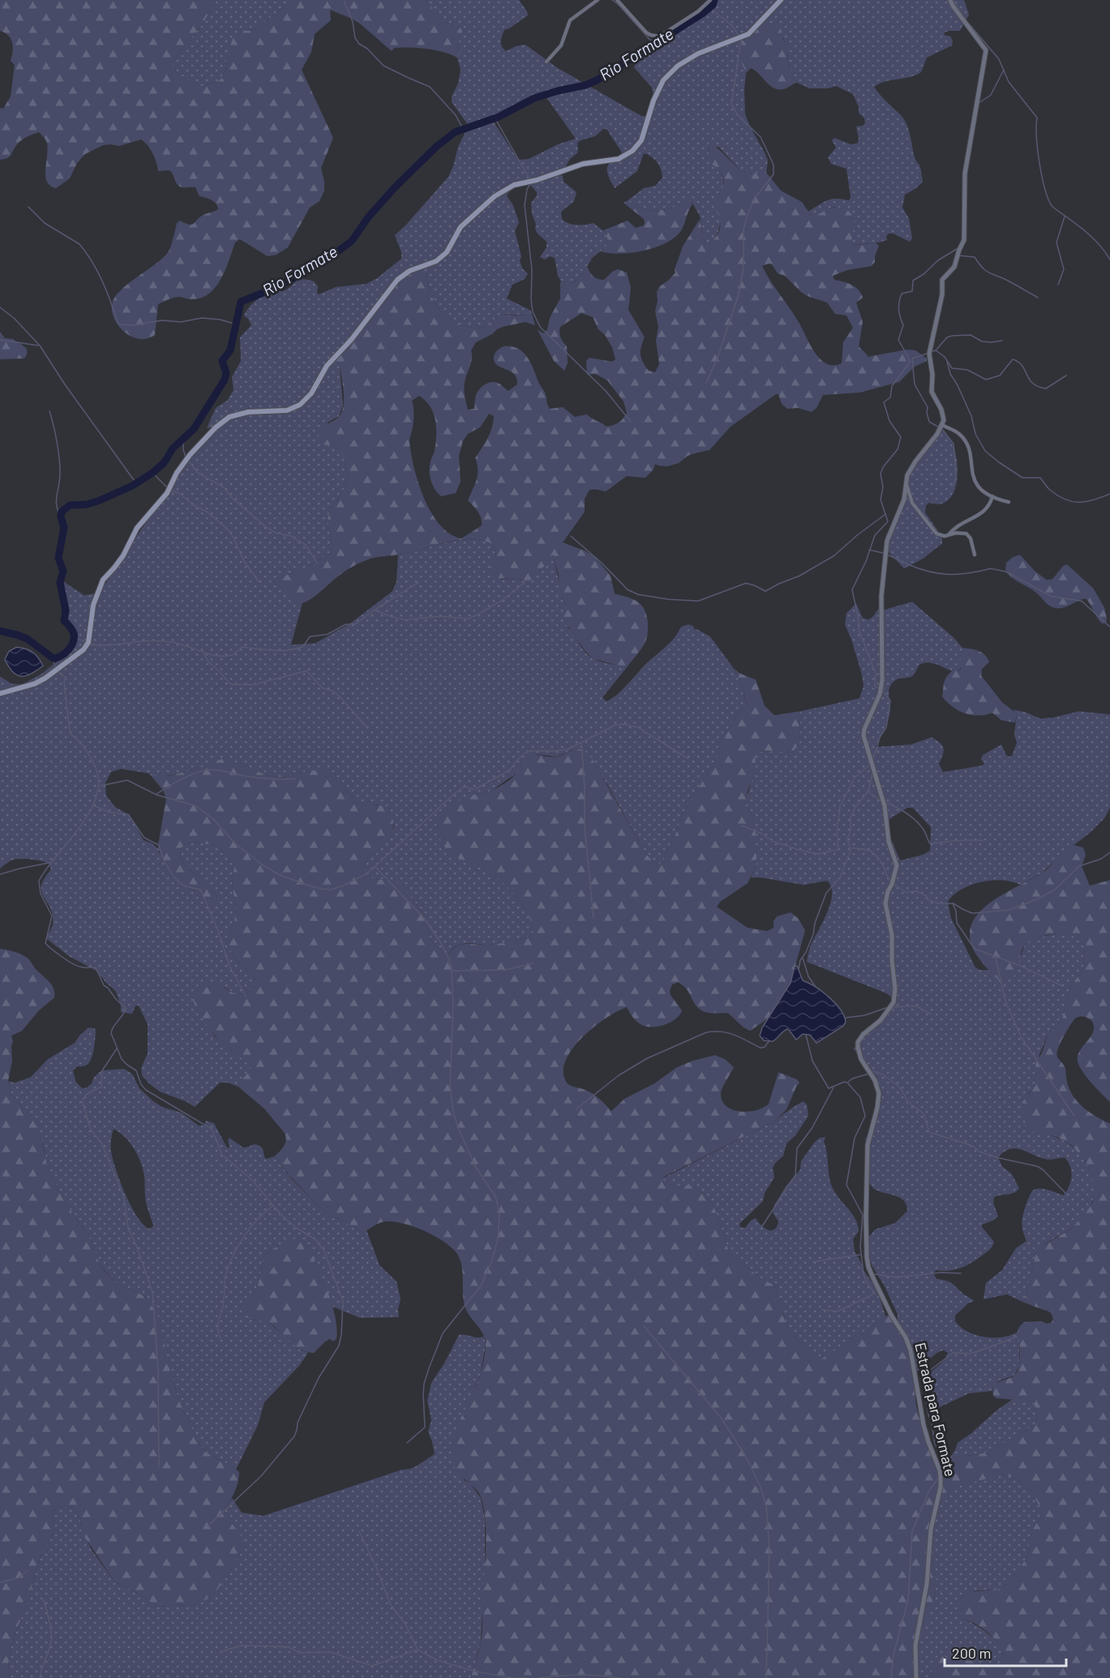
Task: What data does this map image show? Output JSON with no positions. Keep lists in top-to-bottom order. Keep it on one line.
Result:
{"streets":{"street":["Estrada para Formate"]},"water":["Rio Formate"],"scale_bar":"200 m"}
